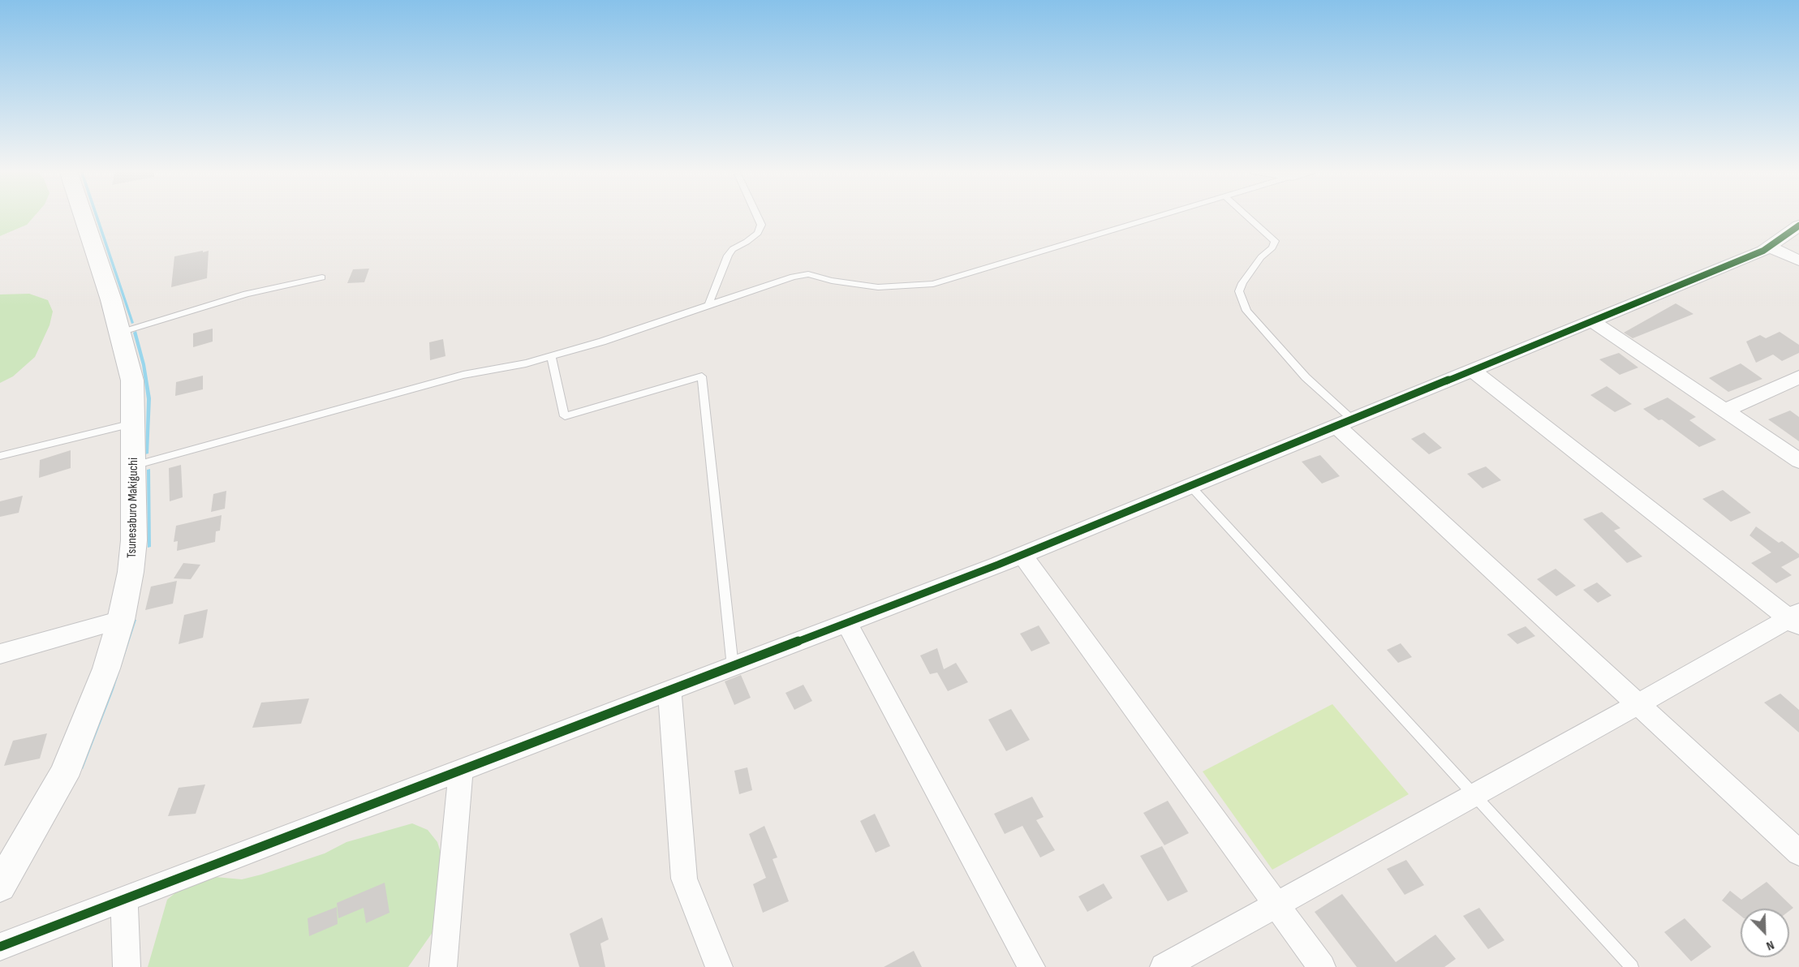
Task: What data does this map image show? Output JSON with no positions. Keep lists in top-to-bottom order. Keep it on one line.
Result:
{"streets":{"street":["Tsunesaburo Makiguchi"]},"north":"bottom right"}
